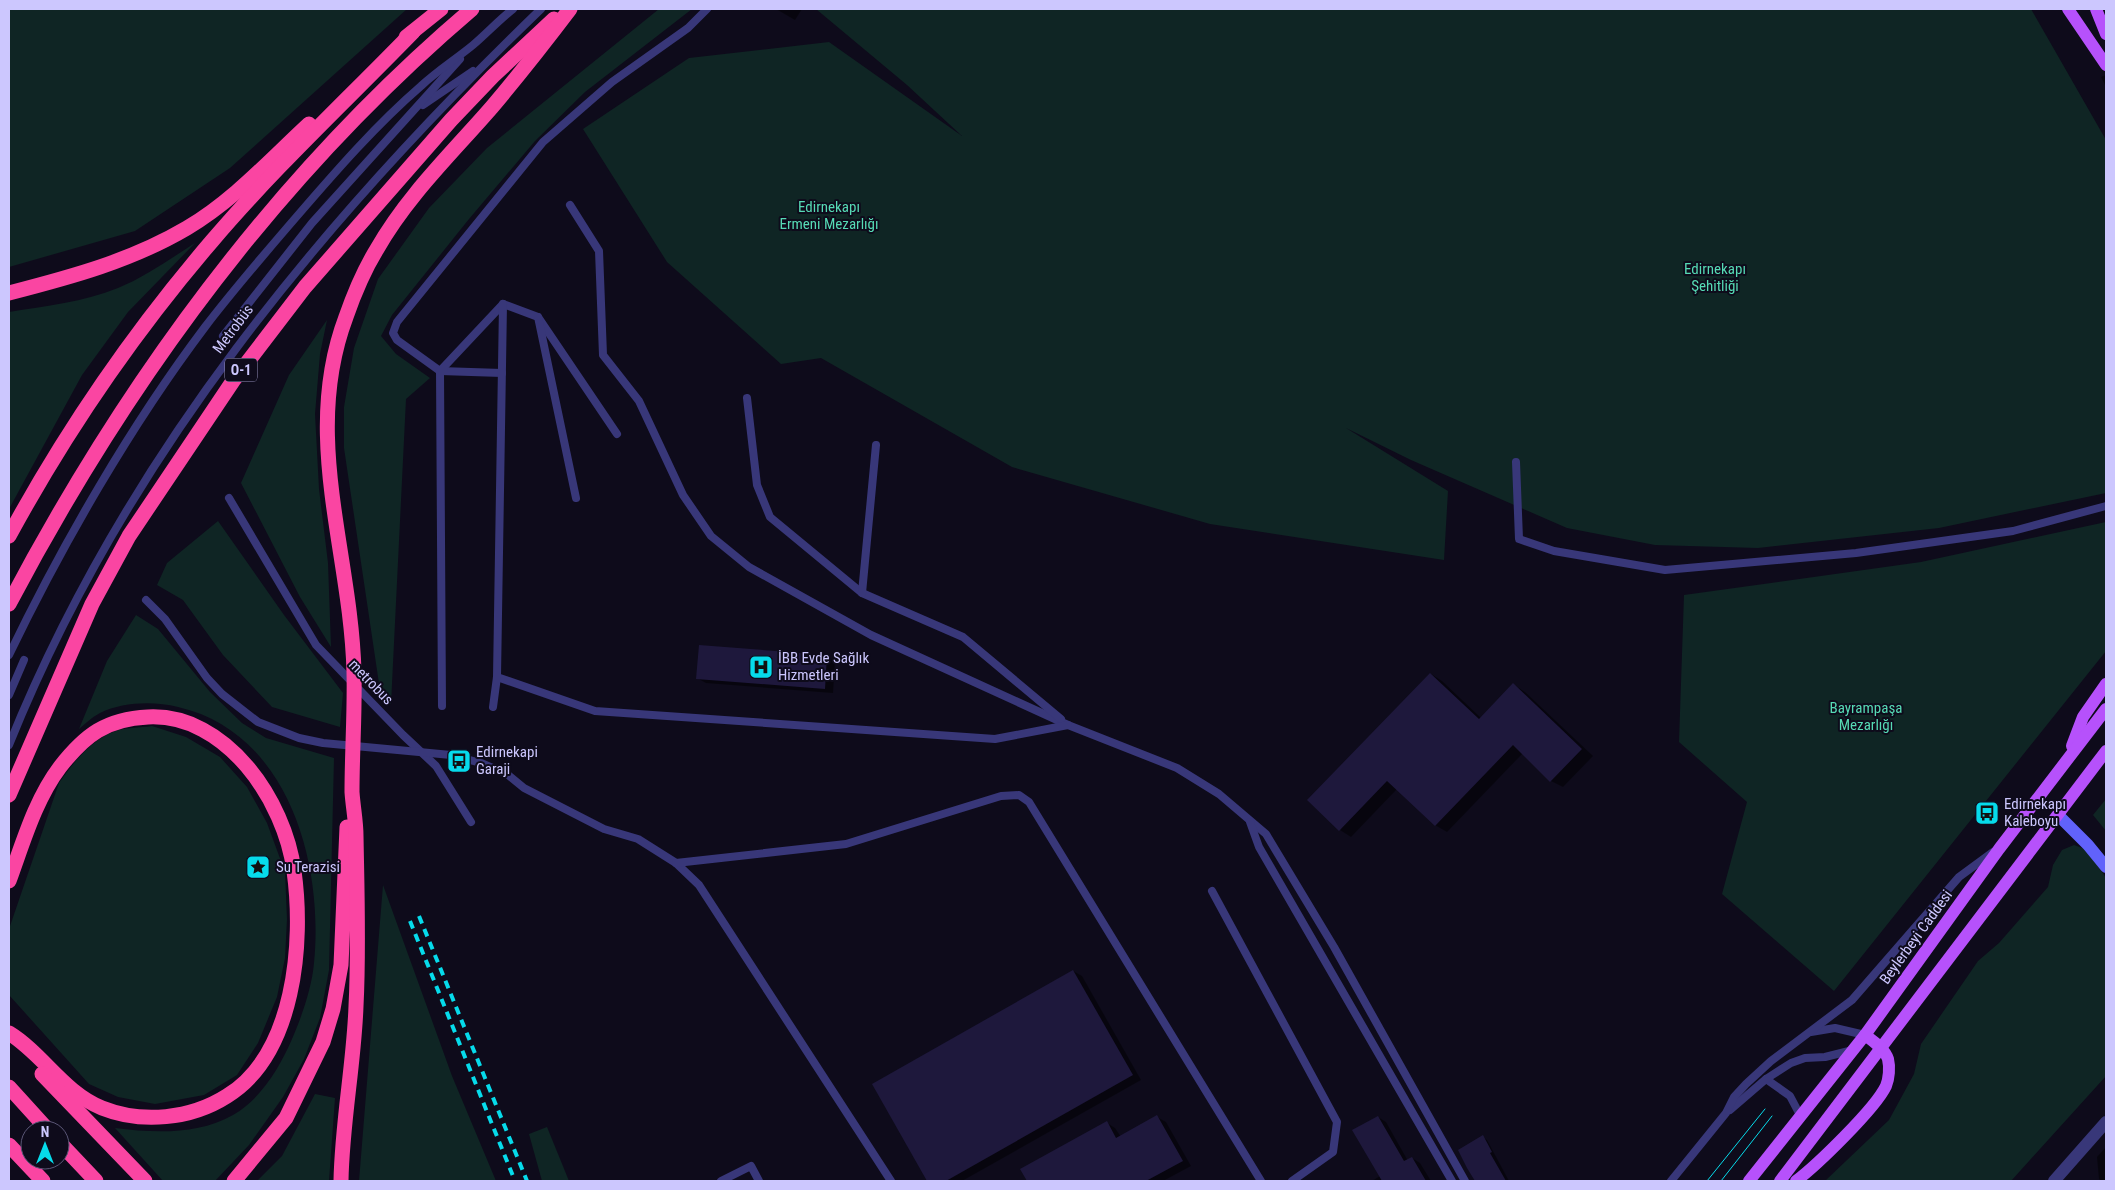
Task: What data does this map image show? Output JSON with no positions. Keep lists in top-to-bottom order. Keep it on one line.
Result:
{"streets":{"highway":["O-1"],"main road":["Beylerbeyi Caddesi"],"lane":["Metrobüs","metrobus"]},"parks":["Edirnekapı Ermeni Mezarlığı","Edirnekapı Şehitliği","Bayrampaşa Mezarlığı"],"places":{"hospital":["İBB Evde Sağlık Hizmetleri"],"bus stop":["Edirnekapi Garaji","Edirnekapı Kaleboyu"],"place":["Su Terazisi"]},"north":"top"}
